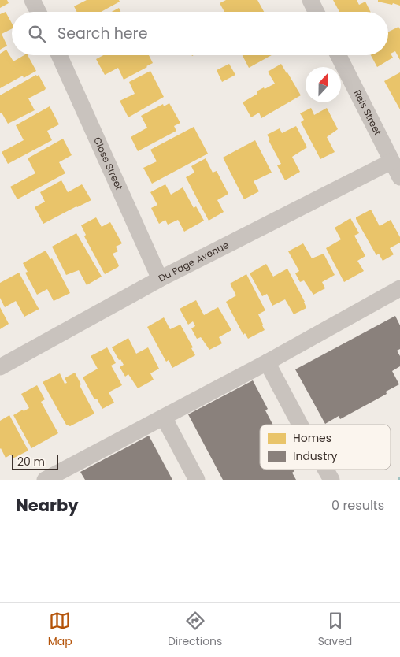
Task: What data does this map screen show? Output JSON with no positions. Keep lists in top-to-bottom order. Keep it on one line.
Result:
{"streets":{"street":["Reis Street","Close Street","Du Page Avenue"]},"crossings":[["Reis Street","Du Page Avenue"],["Close Street","Du Page Avenue"]],"legend":["Homes","Industry"],"scale_bar":"20 m","north":"top","page":{"search":"Search here","scale":"20 m","heading":["Nearby","0 results"],"nav":["Map","Directions","Saved"]}}
